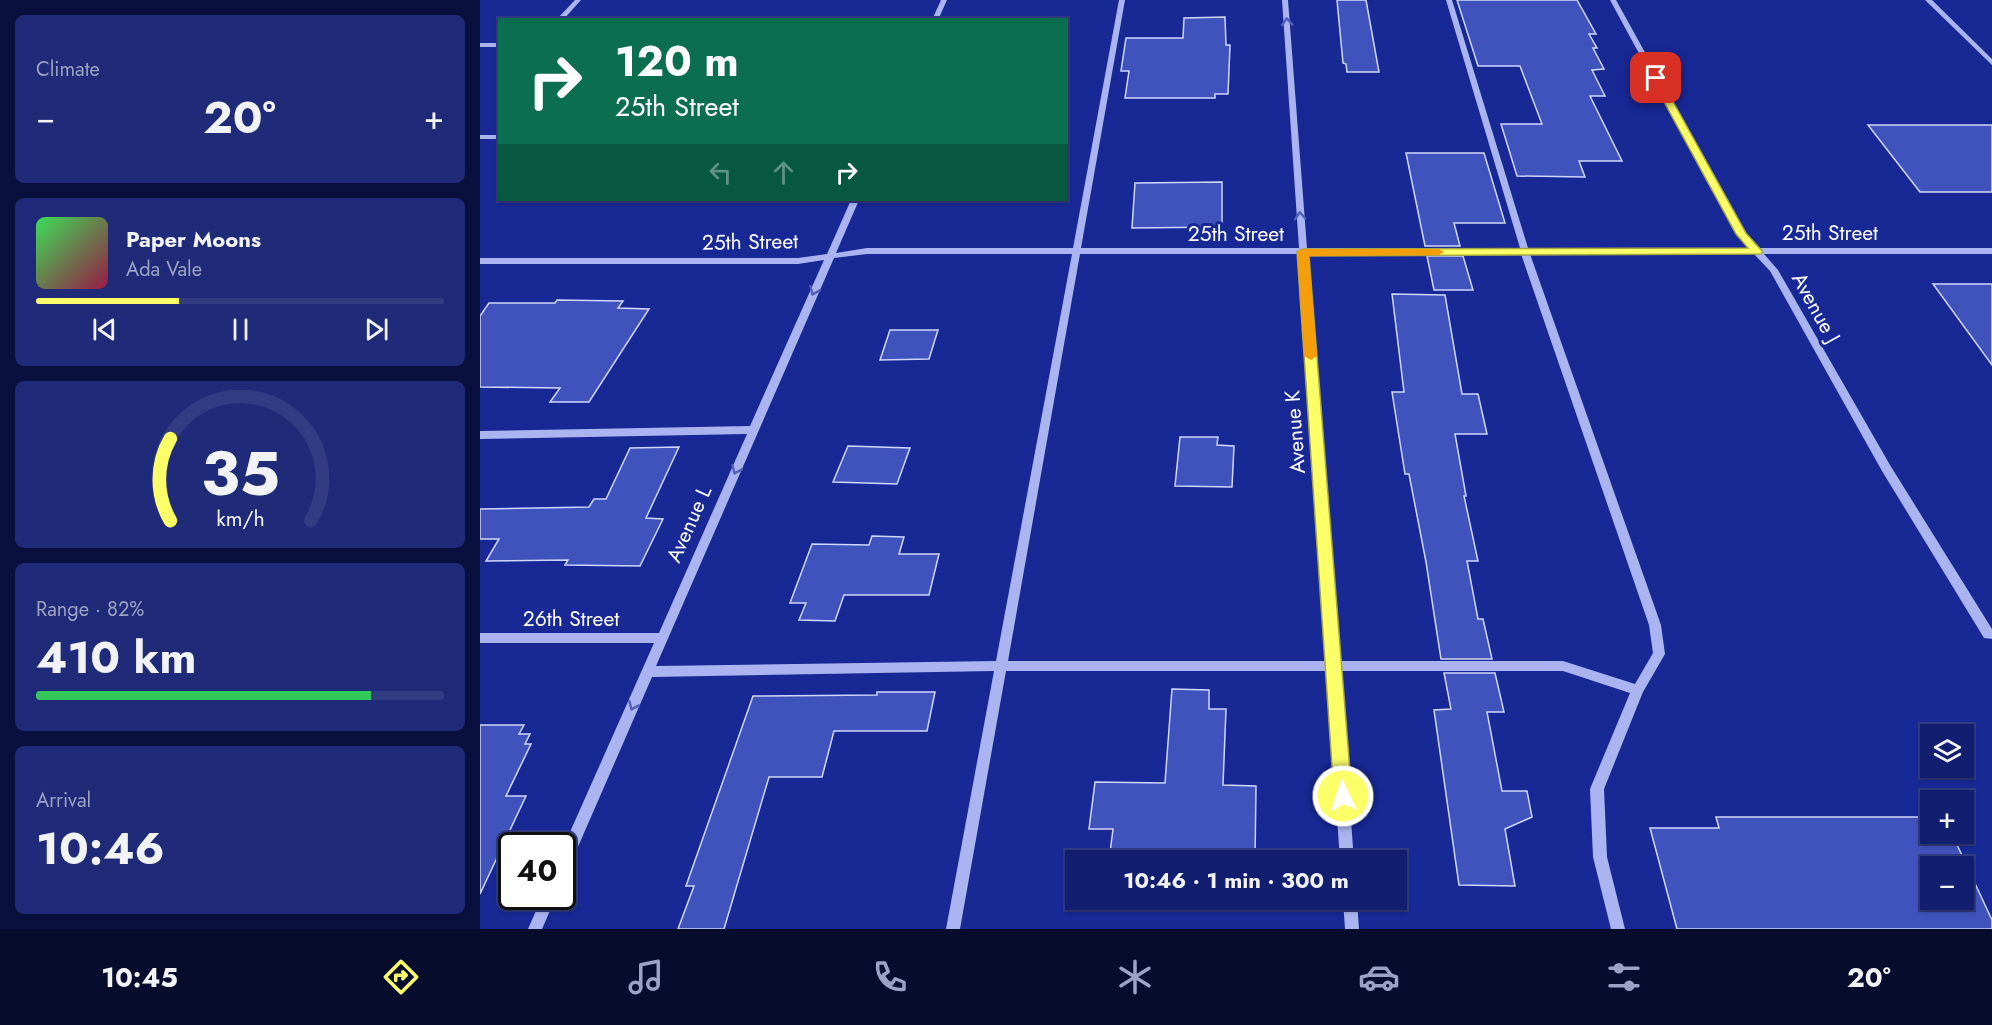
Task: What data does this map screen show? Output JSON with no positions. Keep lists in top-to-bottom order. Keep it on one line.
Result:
{"streets":{"street":["25th Street","Avenue J","Avenue K","Avenue L","26th Street"]},"crossings":[["25th Street","Avenue J"],["25th Street","Avenue K"],["25th Street","Avenue L"],["Avenue L","26th Street"]],"one_way":["Avenue L"],"page":{"tile":["Climate",["Range · 82%","410 km"],["Arrival","10:46"]],"turn":["120 m","25th Street"],"heat":["−","20°","+"],"song":["Paper Moons","Ada Vale"],"map_buttons":["+","−"],"limit":"40","trip":"10:46 · 1 min · 300 m","tabs":["10:45","20°"],"gauge":["35","km/h"]}}
